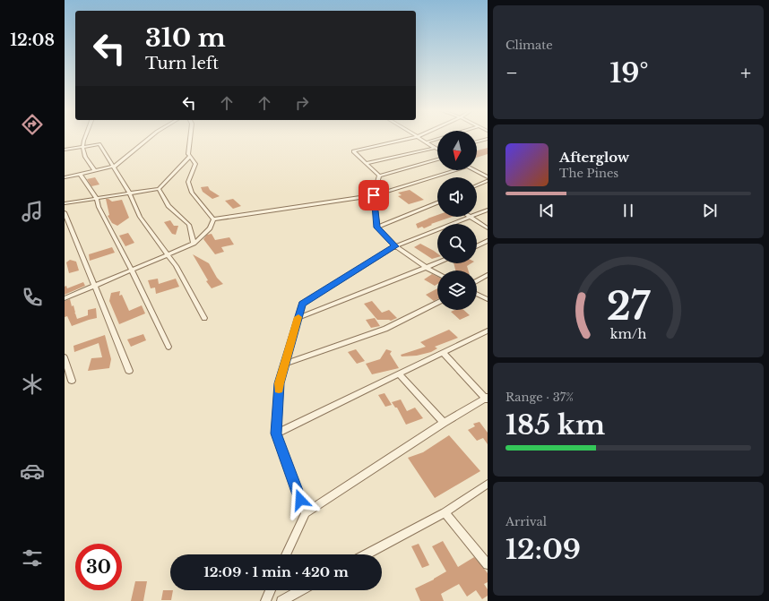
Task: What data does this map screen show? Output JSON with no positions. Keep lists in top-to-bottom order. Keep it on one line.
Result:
{"north":"bottom","page":{"tabs":"12:08","tile":["Climate",["Range · 37%","185 km"],["Arrival","12:09"]],"turn":["310 m","Turn left"],"heat":["−","19°","+"],"song":["Afterglow","The Pines"],"limit":"30","trip":"12:09 · 1 min · 420 m","gauge":["27","km/h"]}}
